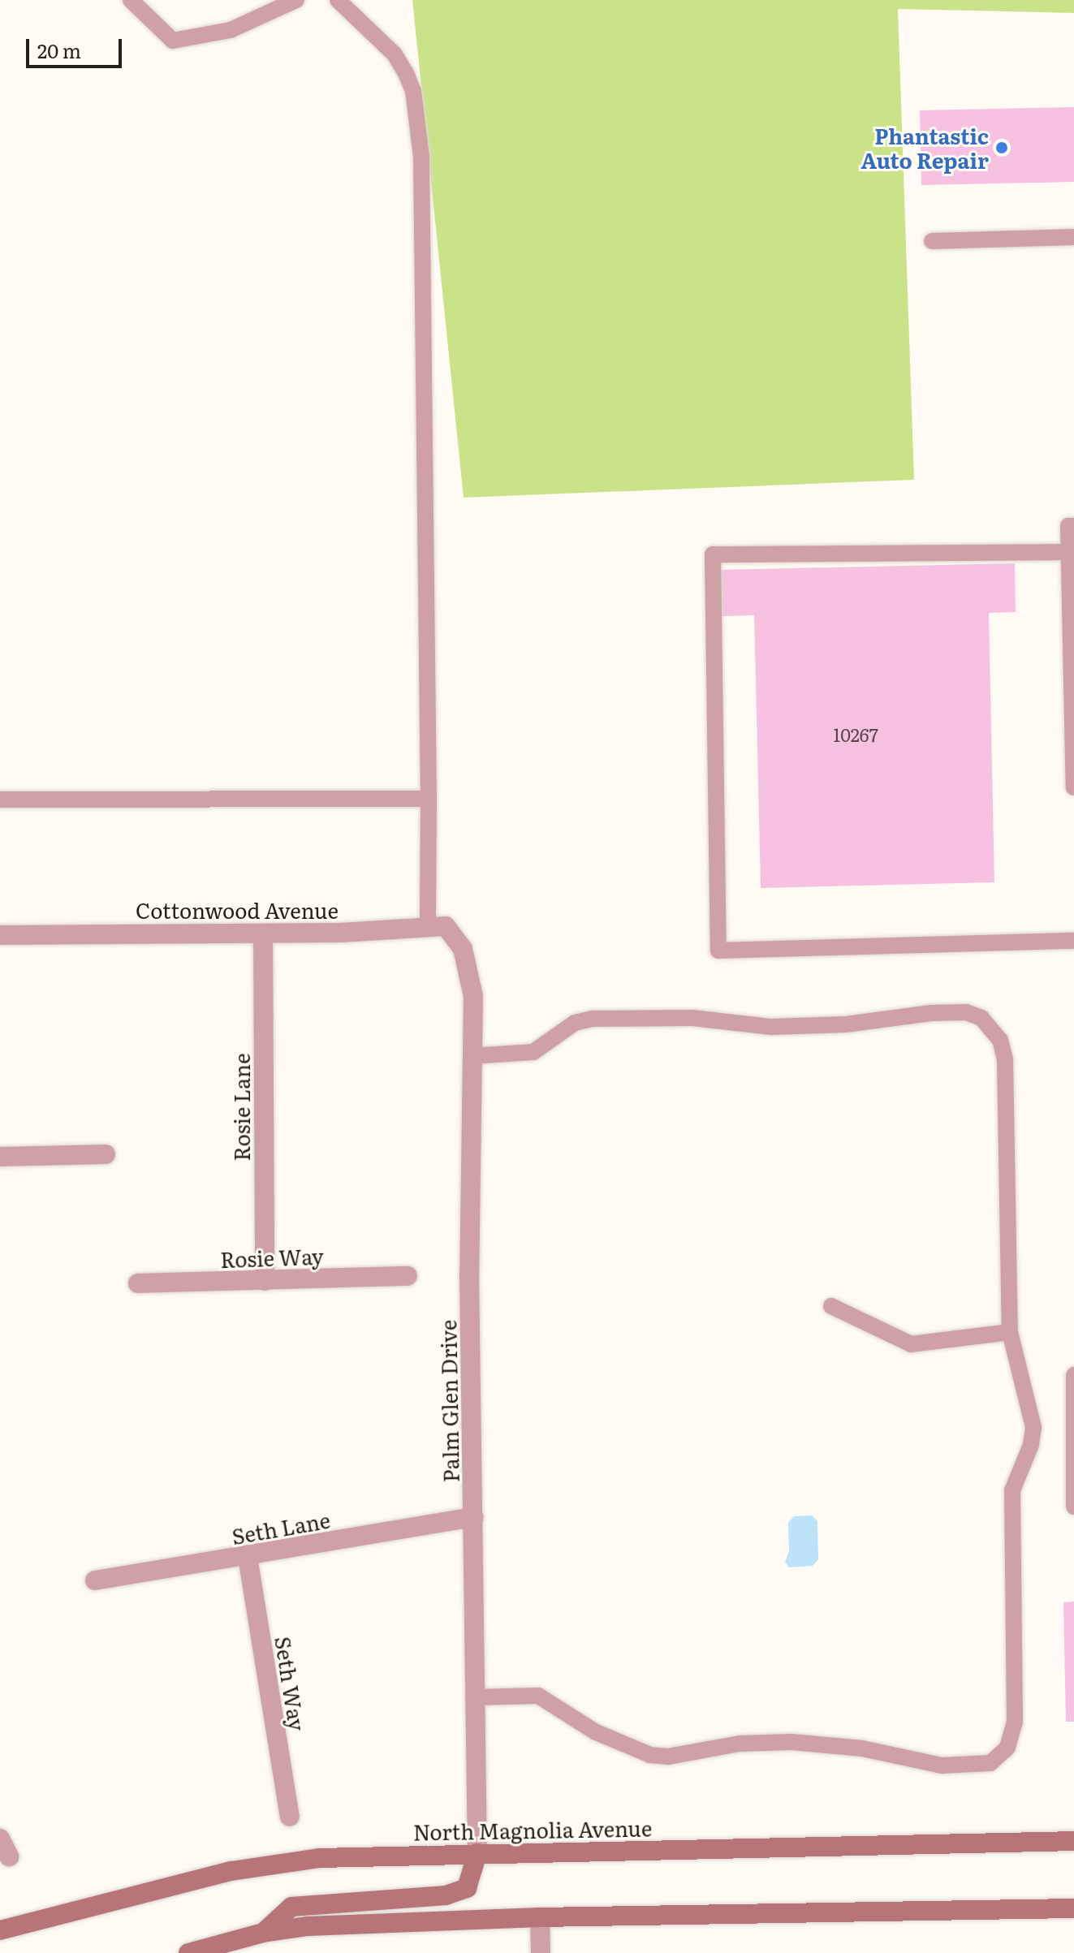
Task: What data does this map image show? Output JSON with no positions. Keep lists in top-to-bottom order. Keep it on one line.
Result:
{"streets":{"main road":["North Magnolia Avenue"],"street":["Cottonwood Avenue","Rosie Lane","Rosie Way","Palm Glen Drive","Seth Lane","Seth Way"]},"crossings":[["Cottonwood Avenue","Rosie Lane"],["Cottonwood Avenue","Palm Glen Drive"],["Rosie Lane","Rosie Way"],["Palm Glen Drive","Seth Lane"],["Palm Glen Drive","North Magnolia Avenue"],["Seth Lane","Seth Way"]],"places":["Phantastic Auto Repair"],"house_numbers":["10267"],"scale_bar":"20 m"}
